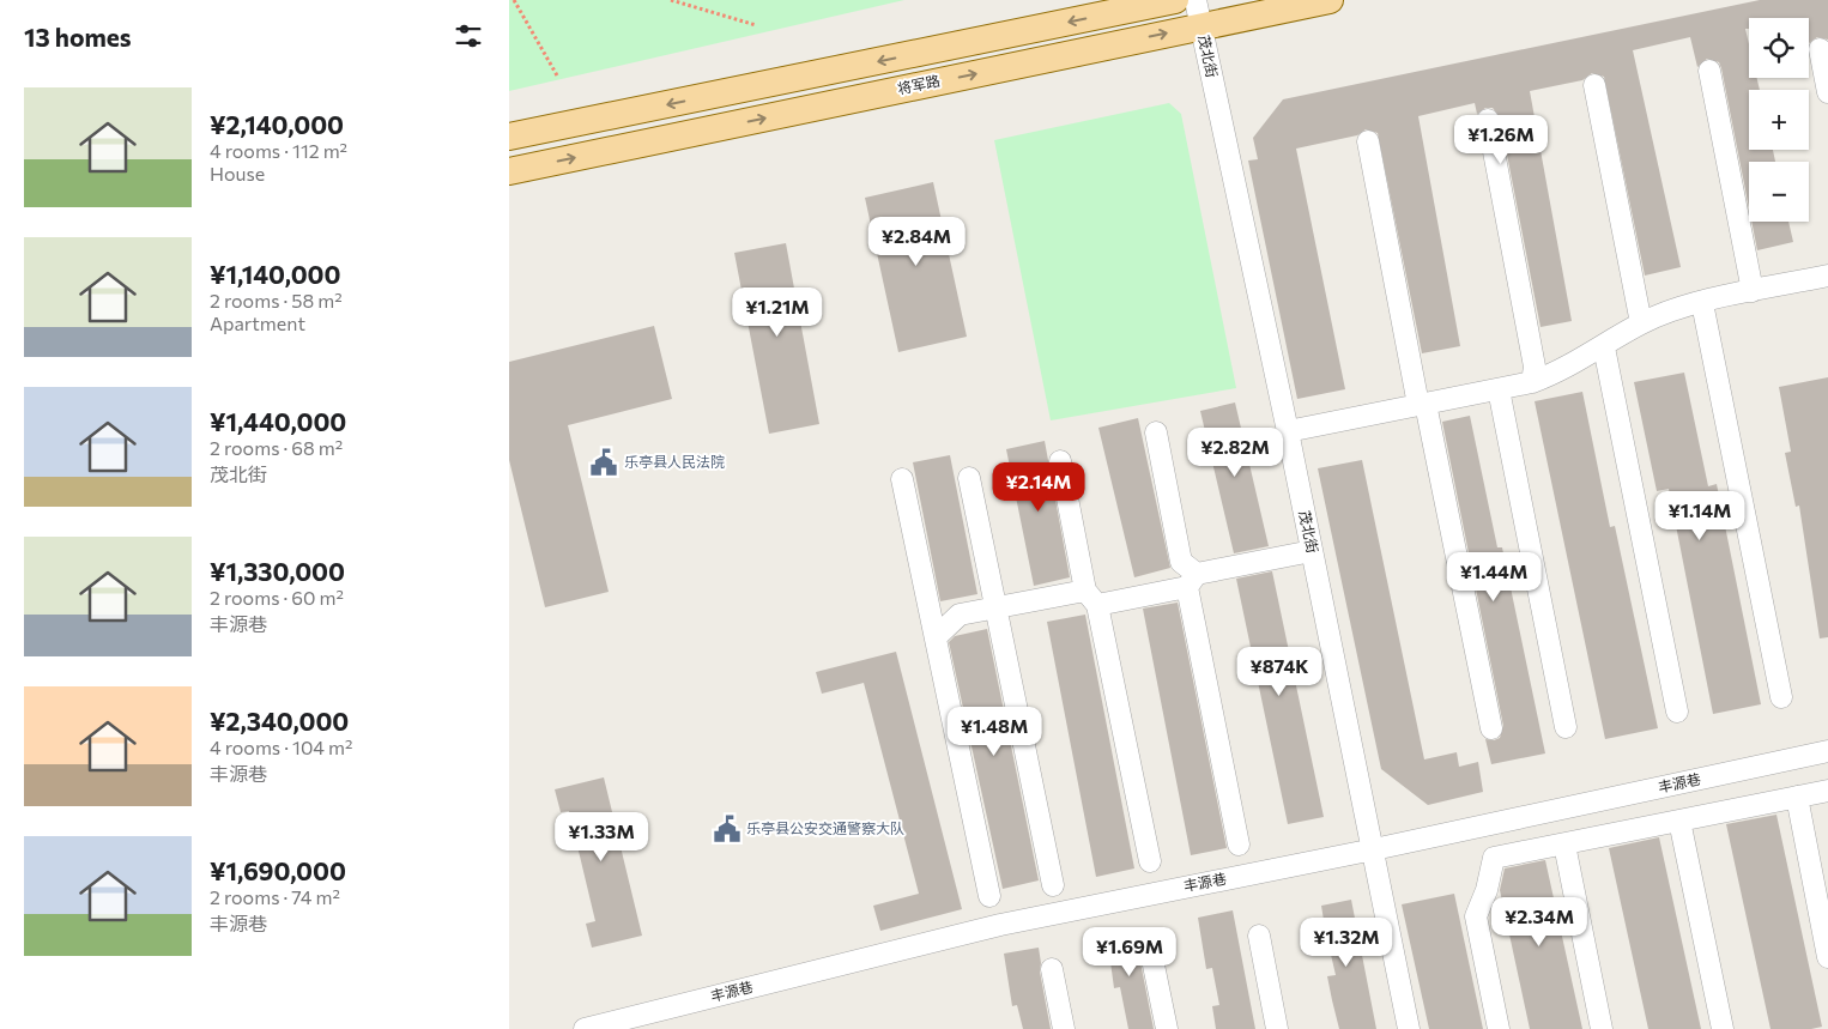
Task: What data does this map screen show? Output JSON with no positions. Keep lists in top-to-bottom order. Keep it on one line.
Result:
{"streets":{"main road":["将军路"],"street":["茂北街","丰源巷"]},"crossings":[["茂北街","将军路"],["茂北街","丰源巷"]],"places":{"public building":["乐亭县人民法院","乐亭县公安交通警察大队"]},"page":{"heading":"13 homes","map_buttons":["+","−"],"list":[{"name":"¥2,140,000","note":"4 rooms · 112 m² · House"},{"name":"¥1,140,000","note":"2 rooms · 58 m² · Apartment"},{"name":"¥1,440,000","note":"2 rooms · 68 m² · 茂北街"},{"name":"¥1,330,000","note":"2 rooms · 60 m² · 丰源巷"},{"name":"¥2,340,000","note":"4 rooms · 104 m² · 丰源巷"},{"name":"¥1,690,000","note":"2 rooms · 74 m² · 丰源巷"}],"price":["¥1.26M","¥2.84M","¥1.21M","¥2.82M","¥2.14M","¥1.14M","¥1.44M","¥874K","¥1.48M","¥1.33M","¥2.34M","¥1.32M","¥1.69M"]}}
